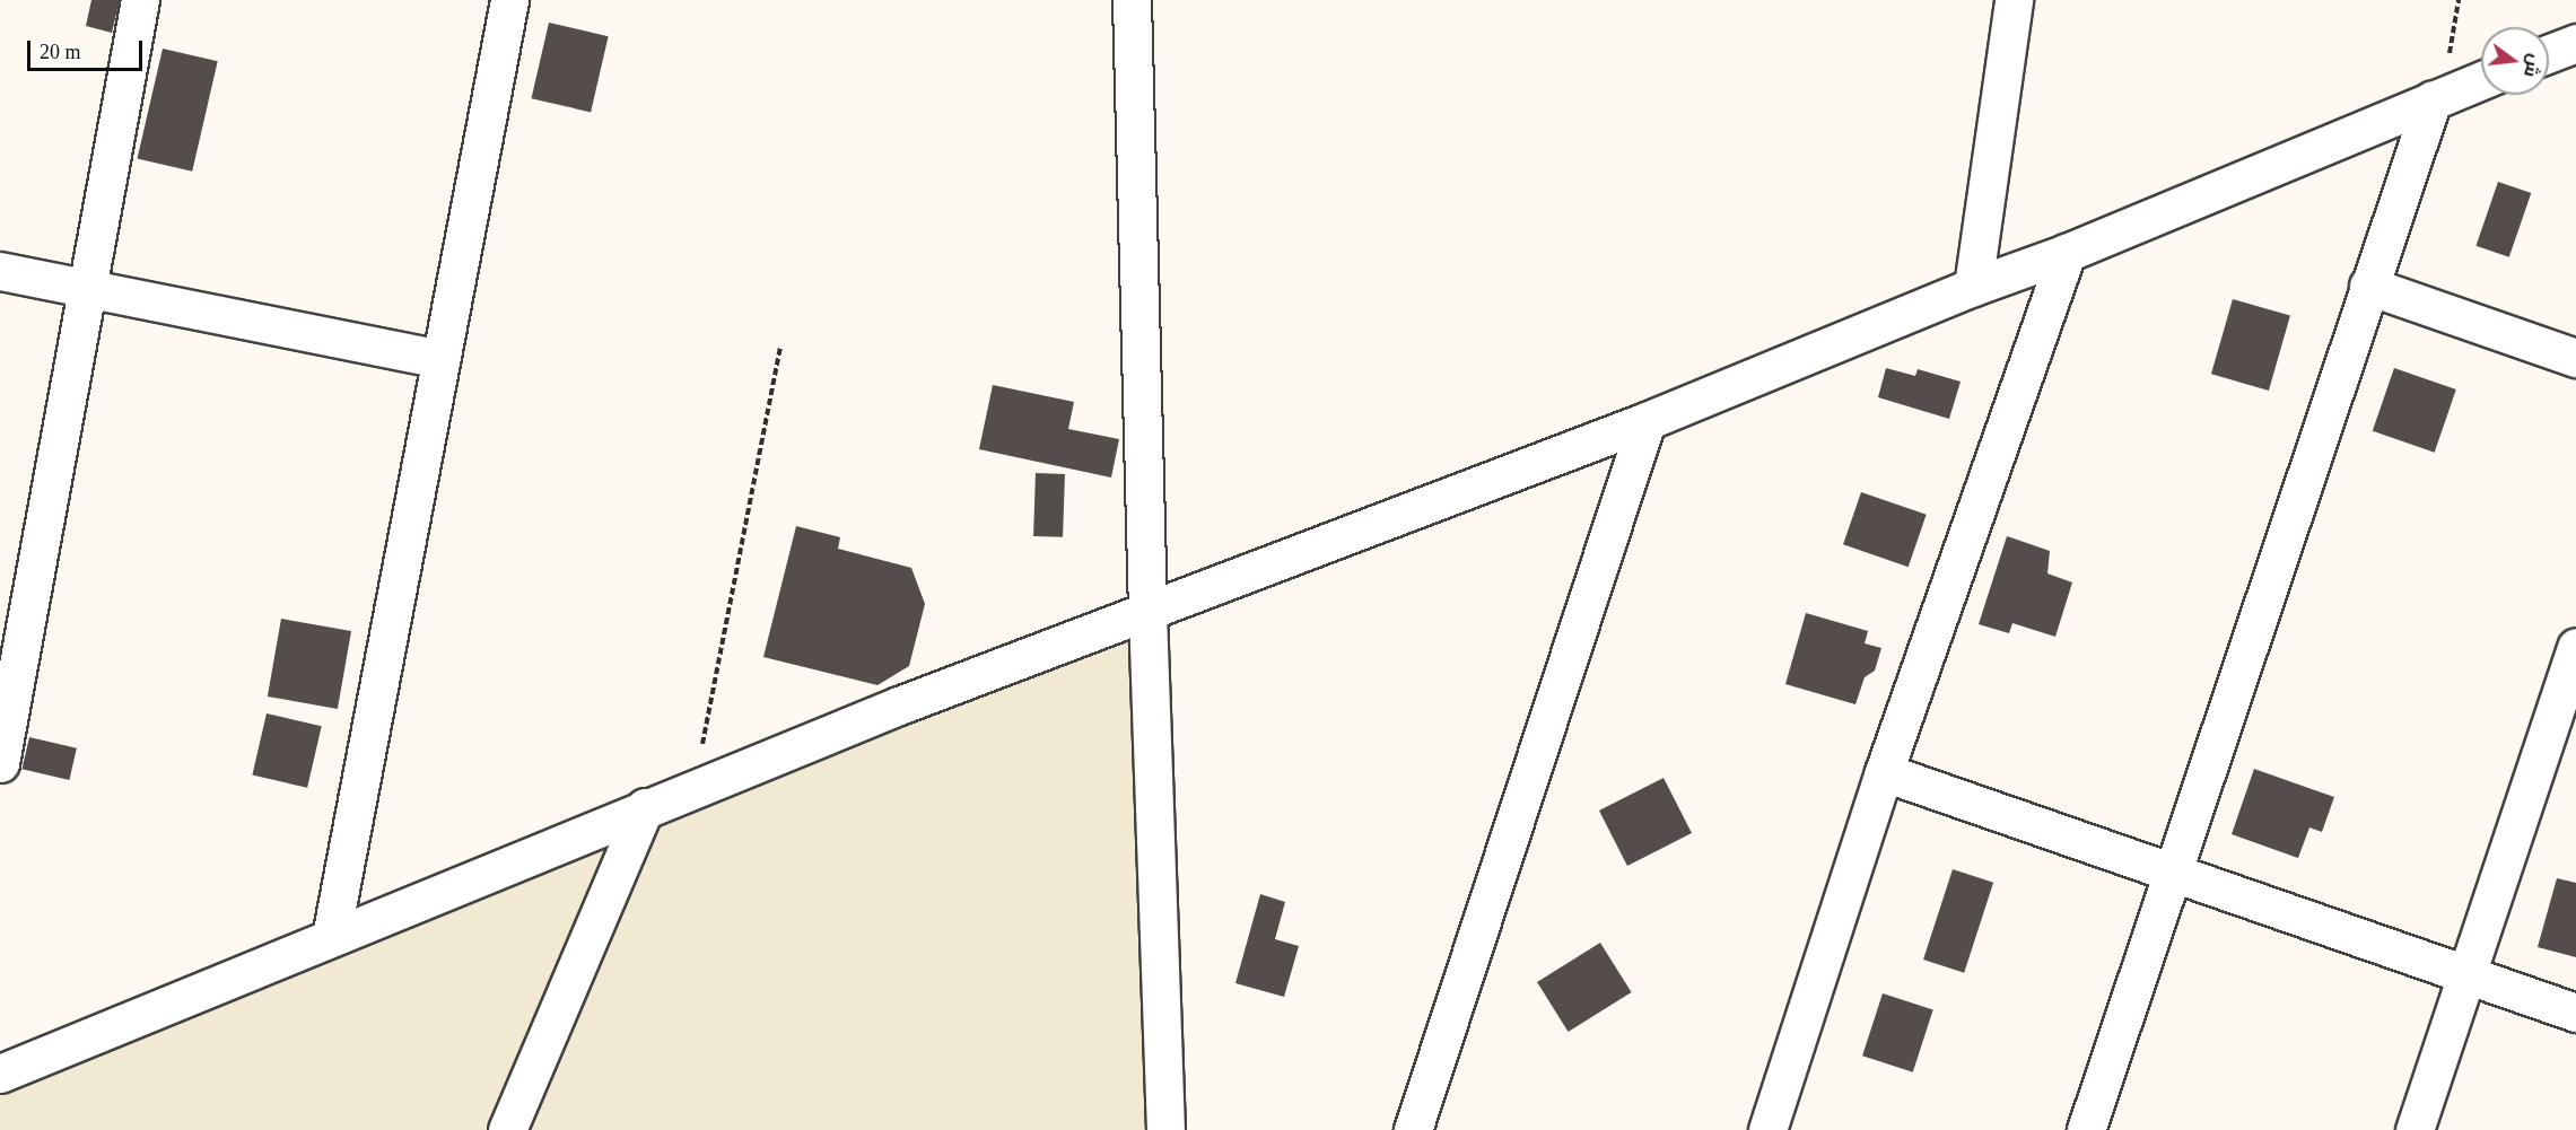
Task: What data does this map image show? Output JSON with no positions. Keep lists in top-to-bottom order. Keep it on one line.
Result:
{"scale_bar":"20 m","north":"right"}
